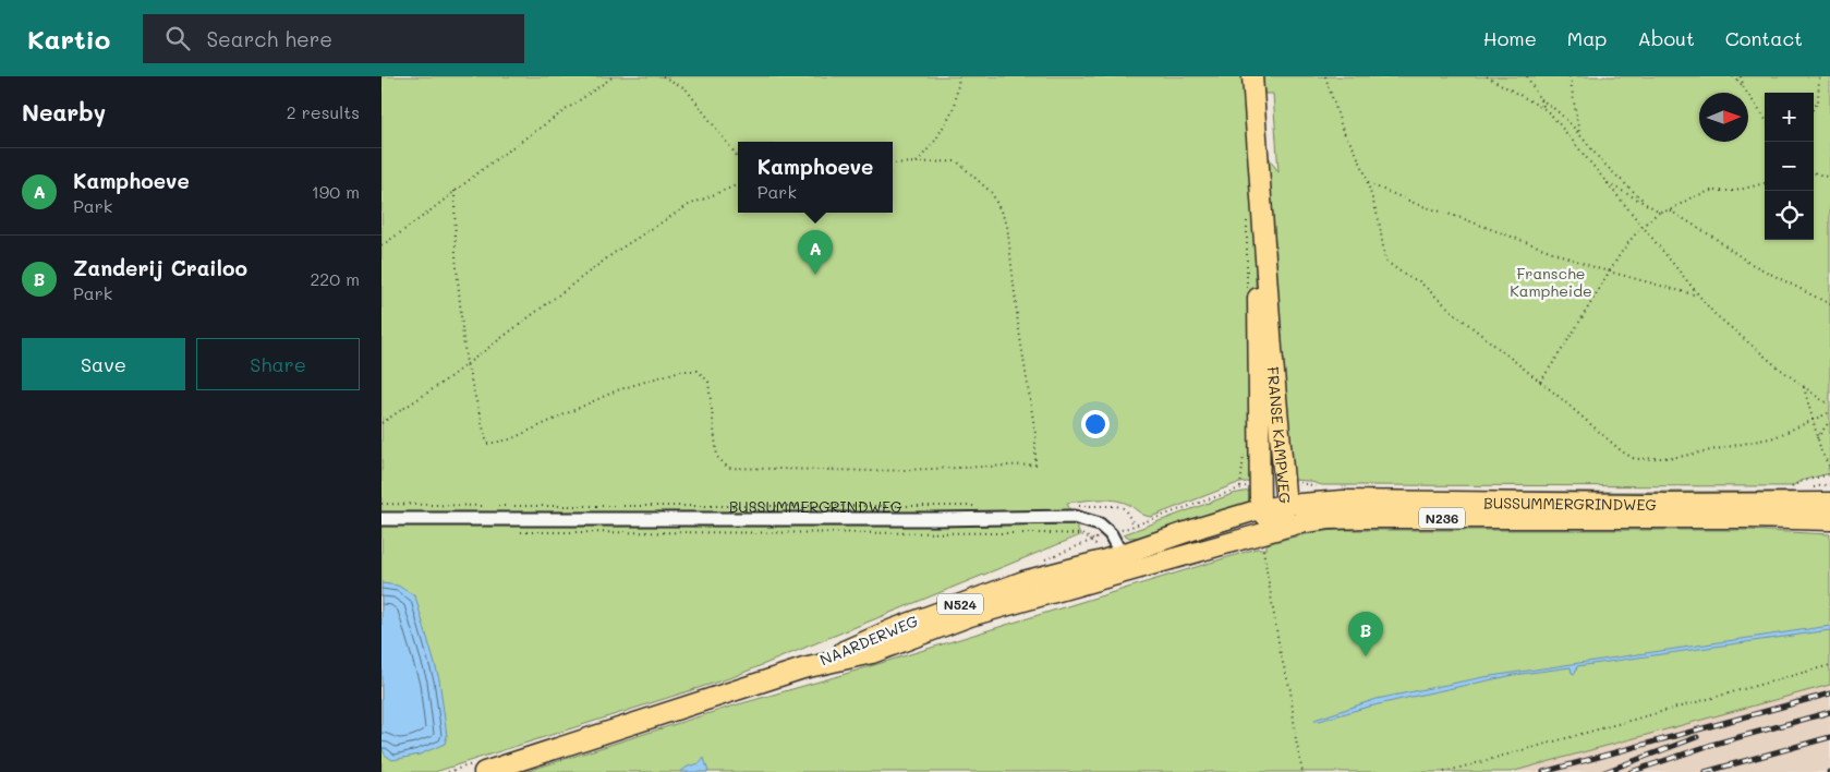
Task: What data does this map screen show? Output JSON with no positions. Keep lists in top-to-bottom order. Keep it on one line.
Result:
{"streets":{"main road":["FRANSE KAMPWEG","BUSSUMMERGRINDWEG","N236","N524","NAARDERWEG"]},"crossings":[["FRANSE KAMPWEG","BUSSUMMERGRINDWEG"],["BUSSUMMERGRINDWEG","NAARDERWEG"]],"parks":["Fransche Kampheide"],"north":"right","page":{"header":"Kartio","search":"Search here","nav":["Home","Map","About","Contact"],"heading":["Nearby","2 results"],"map_buttons":["+","−"],"popup":["Kamphoeve","Park"],"list":[{"mark":"A","name":"Kamphoeve","note":"Park","value":"190 m"},{"mark":"B","name":"Zanderij Crailoo","note":"Park","value":"220 m"}],"pins":["A","B"],"buttons":["Save","Share"]}}
